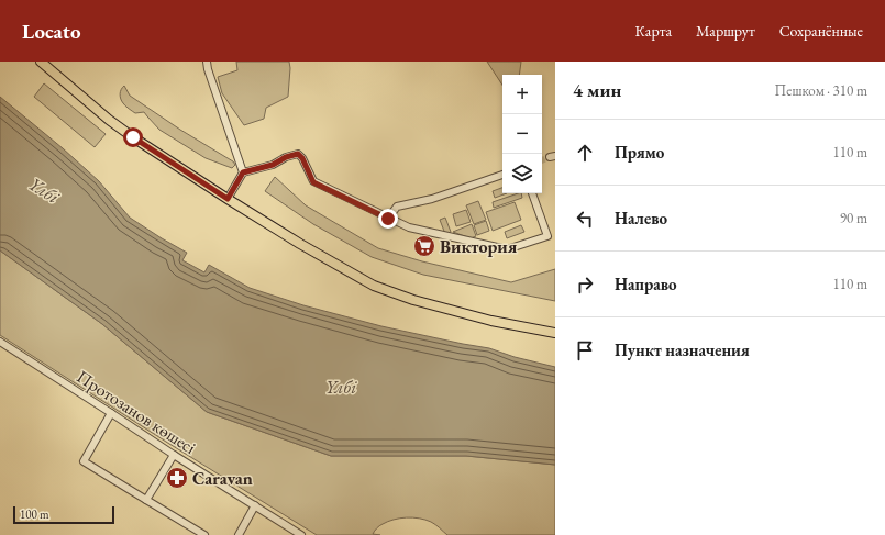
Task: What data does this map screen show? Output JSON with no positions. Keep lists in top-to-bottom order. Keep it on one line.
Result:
{"streets":{"street":["Протозанов көшесі"]},"water":["Үлбі"],"places":{"supermarket":["Виктория"],"pharmacy":["Caravan"]},"scale_bar":"100 m","page":{"header":"Locato","nav":["Карта","Маршрут","Сохранённые"],"heading":["4 мин","Пешком · 310 m"],"map_buttons":["+","−"],"list":[["Прямо","110 m"],["Налево","90 m"],["Направо","110 m"],"Пункт назначения"],"scale":"100 m"}}
